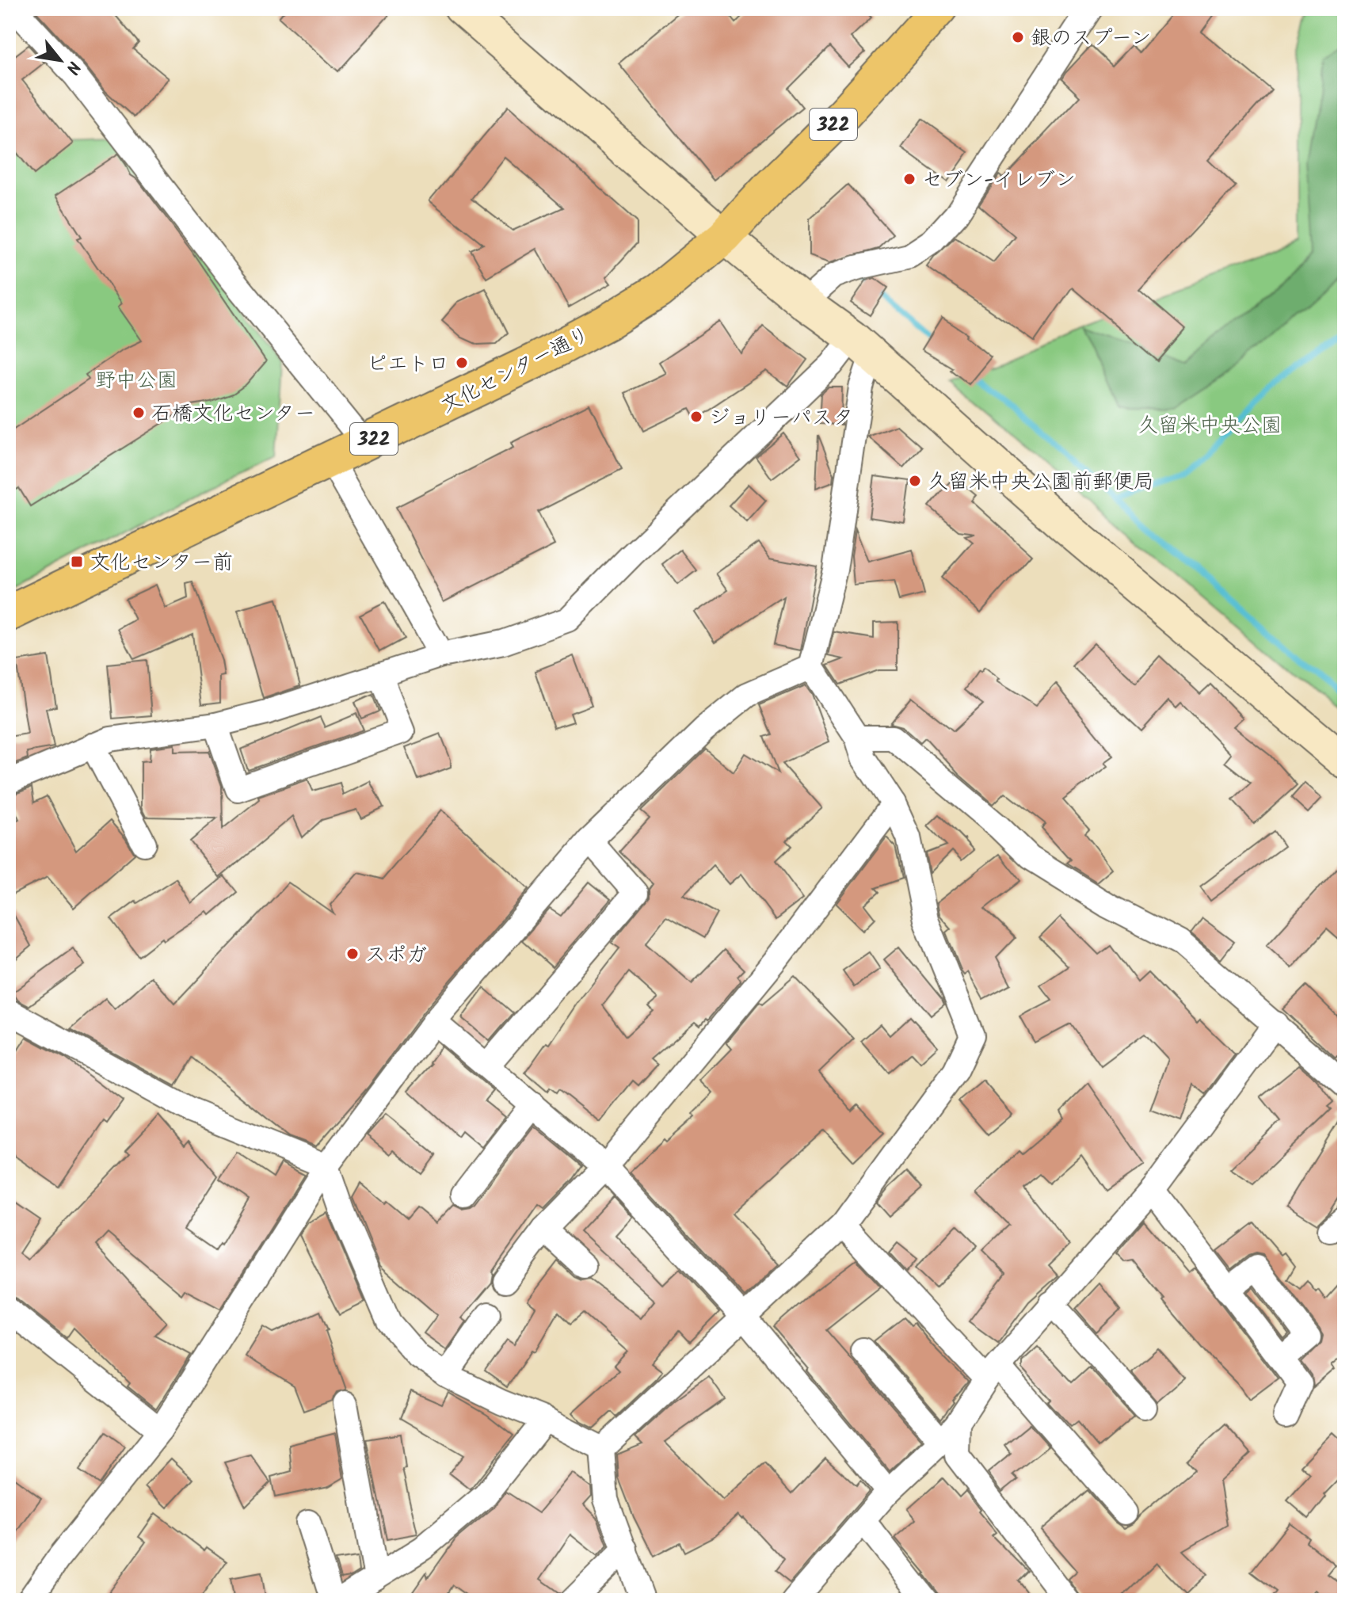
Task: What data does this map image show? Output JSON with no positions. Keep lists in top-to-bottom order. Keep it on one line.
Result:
{"streets":{"highway":["322","文化センター通り"]},"parks":["野中公園","久留米中央公園"],"places":{"other":["銀のスプーン","セブン-イレブン","ピエトロ","石橋文化センター","ジョリーパスタ","久留米中央公園前郵便局","スポガ"],"transit":["文化センター前"]},"north":"bottom right"}
